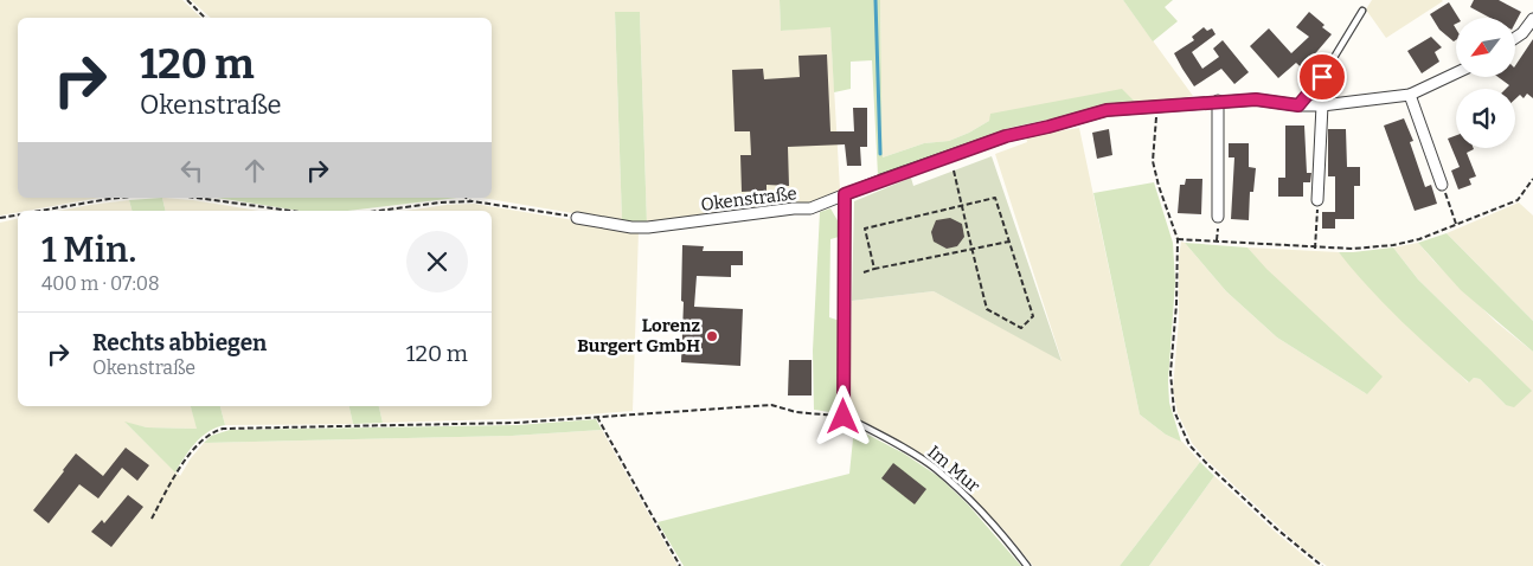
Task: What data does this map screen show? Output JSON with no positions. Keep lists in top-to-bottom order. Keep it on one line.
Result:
{"streets":{"street":["Okenstraße"],"lane":["Im Mur"]},"places":["Lorenz Burgert GmbH"],"north":"bottom left","page":{"turn":["120 m","Okenstraße"],"heading":["1 Min.","400 m · 07:08"],"list":[{"name":"Rechts abbiegen","note":"Okenstraße","value":"120 m"}]}}
